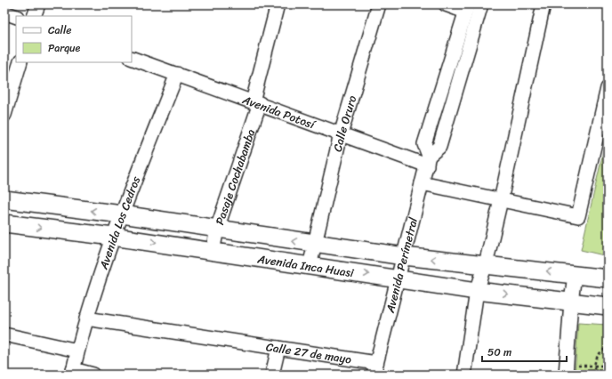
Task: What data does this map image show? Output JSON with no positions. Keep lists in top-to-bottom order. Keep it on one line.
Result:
{"streets":{"street":["Avenida Potosí","Calle Oruro","Pasaje Cochabamba","Avenida Los Cedros","Avenida Inca Huasi","Avenida Perímetral","Calle 27 de mayo"]},"crossings":[["Avenida Potosí","Calle Oruro"],["Avenida Potosí","Pasaje Cochabamba"],["Avenida Potosí","Avenida Los Cedros"],["Avenida Potosí","Avenida Perímetral"],["Calle Oruro","Avenida Inca Huasi"],["Pasaje Cochabamba","Avenida Inca Huasi"],["Avenida Los Cedros","Avenida Inca Huasi"],["Avenida Los Cedros","Calle 27 de mayo"],["Avenida Inca Huasi","Avenida Perímetral"],["Avenida Perímetral","Calle 27 de mayo"]],"legend":["Calle","Parque"],"scale_bar":"50 m"}
